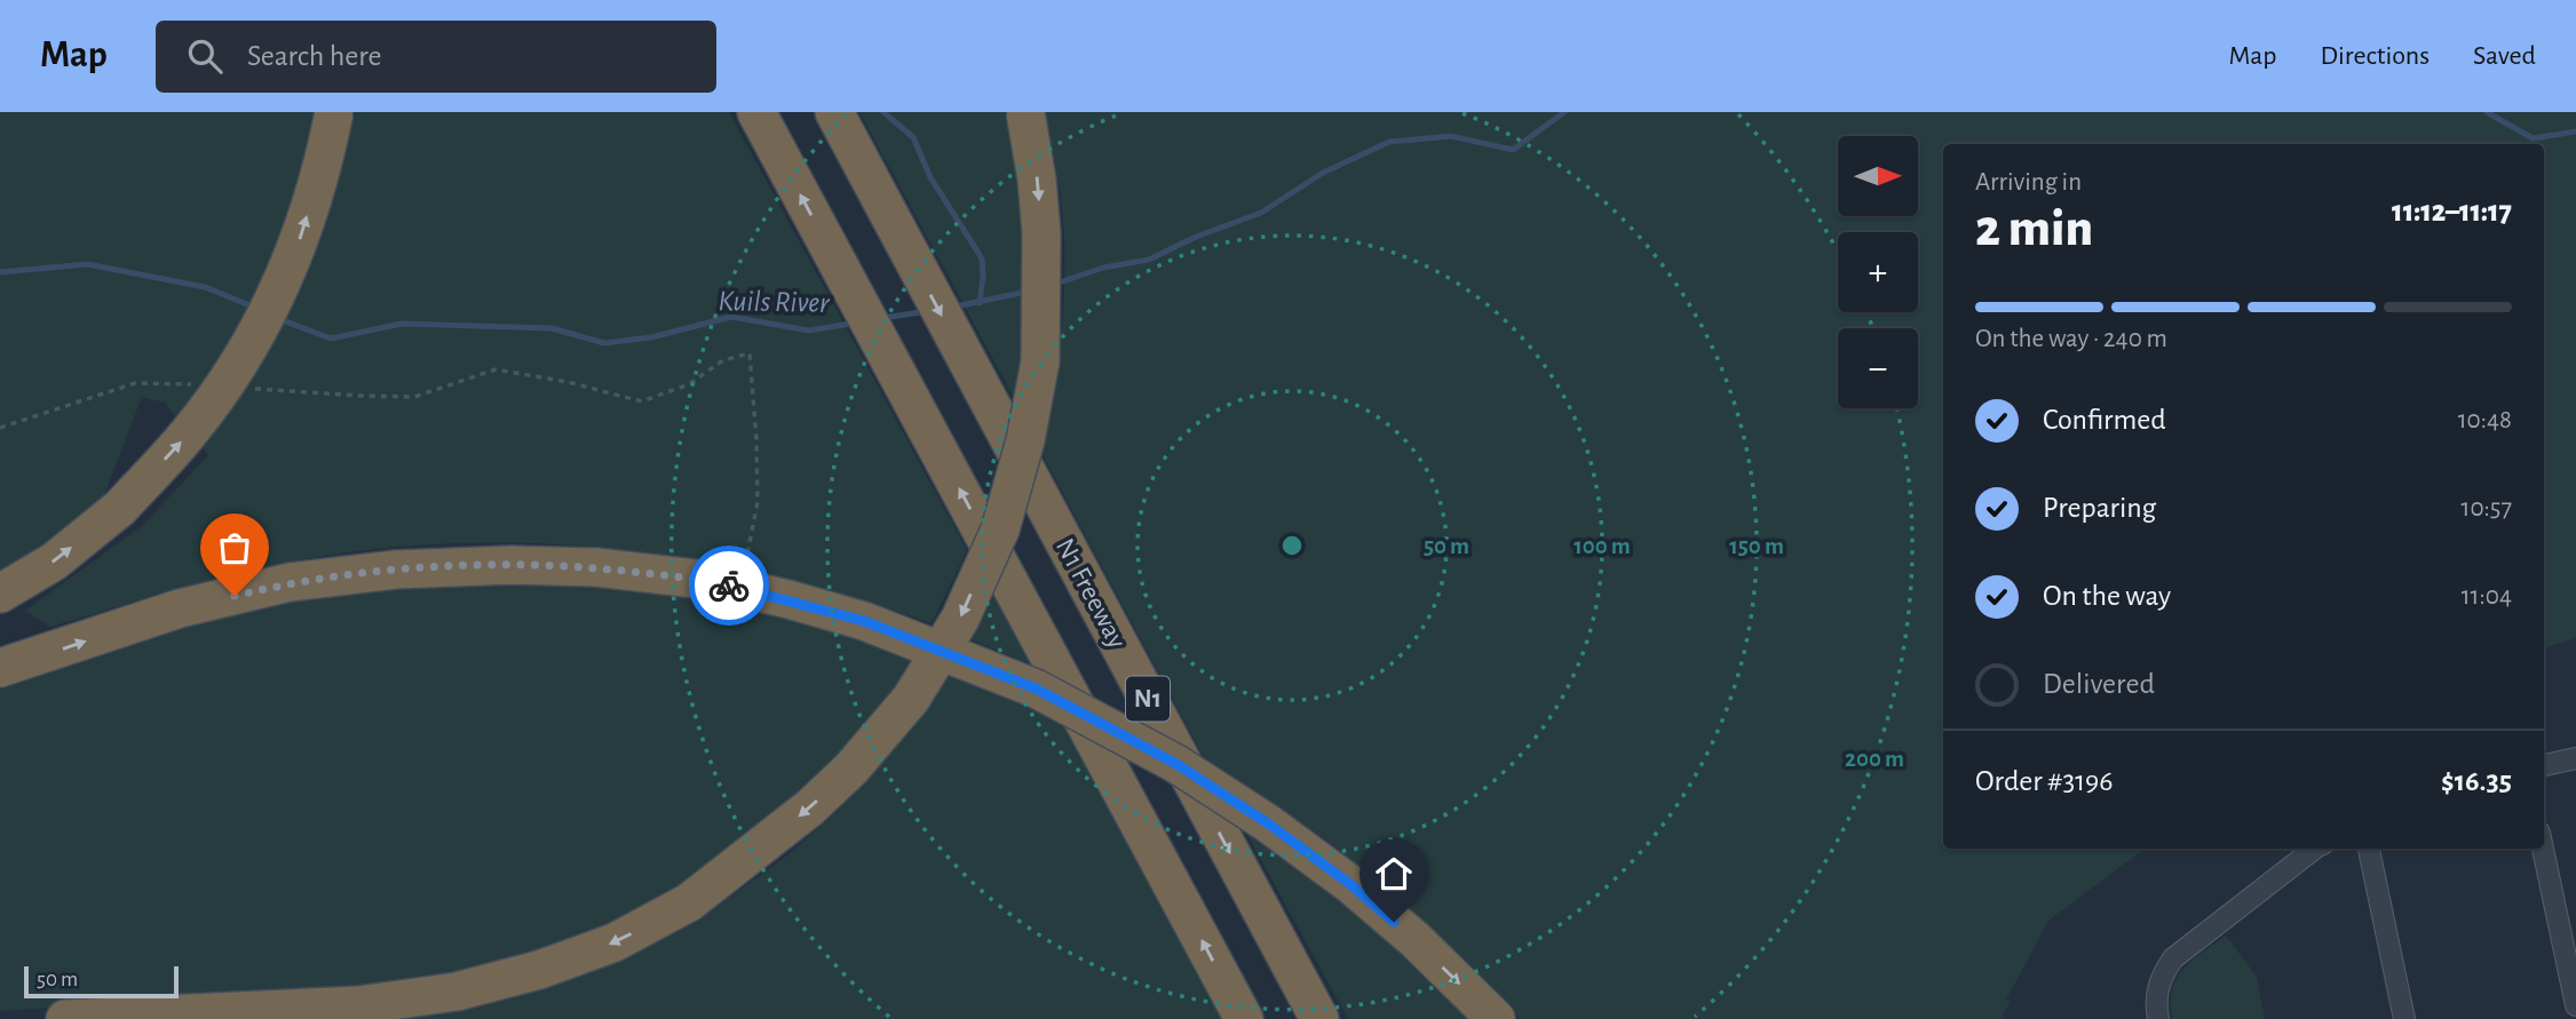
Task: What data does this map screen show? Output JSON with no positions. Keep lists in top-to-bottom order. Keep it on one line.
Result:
{"streets":{"highway":["N1 Freeway","N1"]},"water":["Kuils River"],"scale_bar":"50 m","north":"right","page":{"header":"Map","search":"Search here","nav":["Map","Directions","Saved"],"map_buttons":["+","−"],"heading":["2 min","Arriving in","11:12–11:17"],"panel":["Order #3196","$16.35"],"bar":"On the way · 240 m","list":[["Confirmed","10:48"],["Preparing","10:57"],["On the way","11:04"],"Delivered"],"scale":"50 m"},"rings":["50 m","100 m","150 m","200 m"]}
